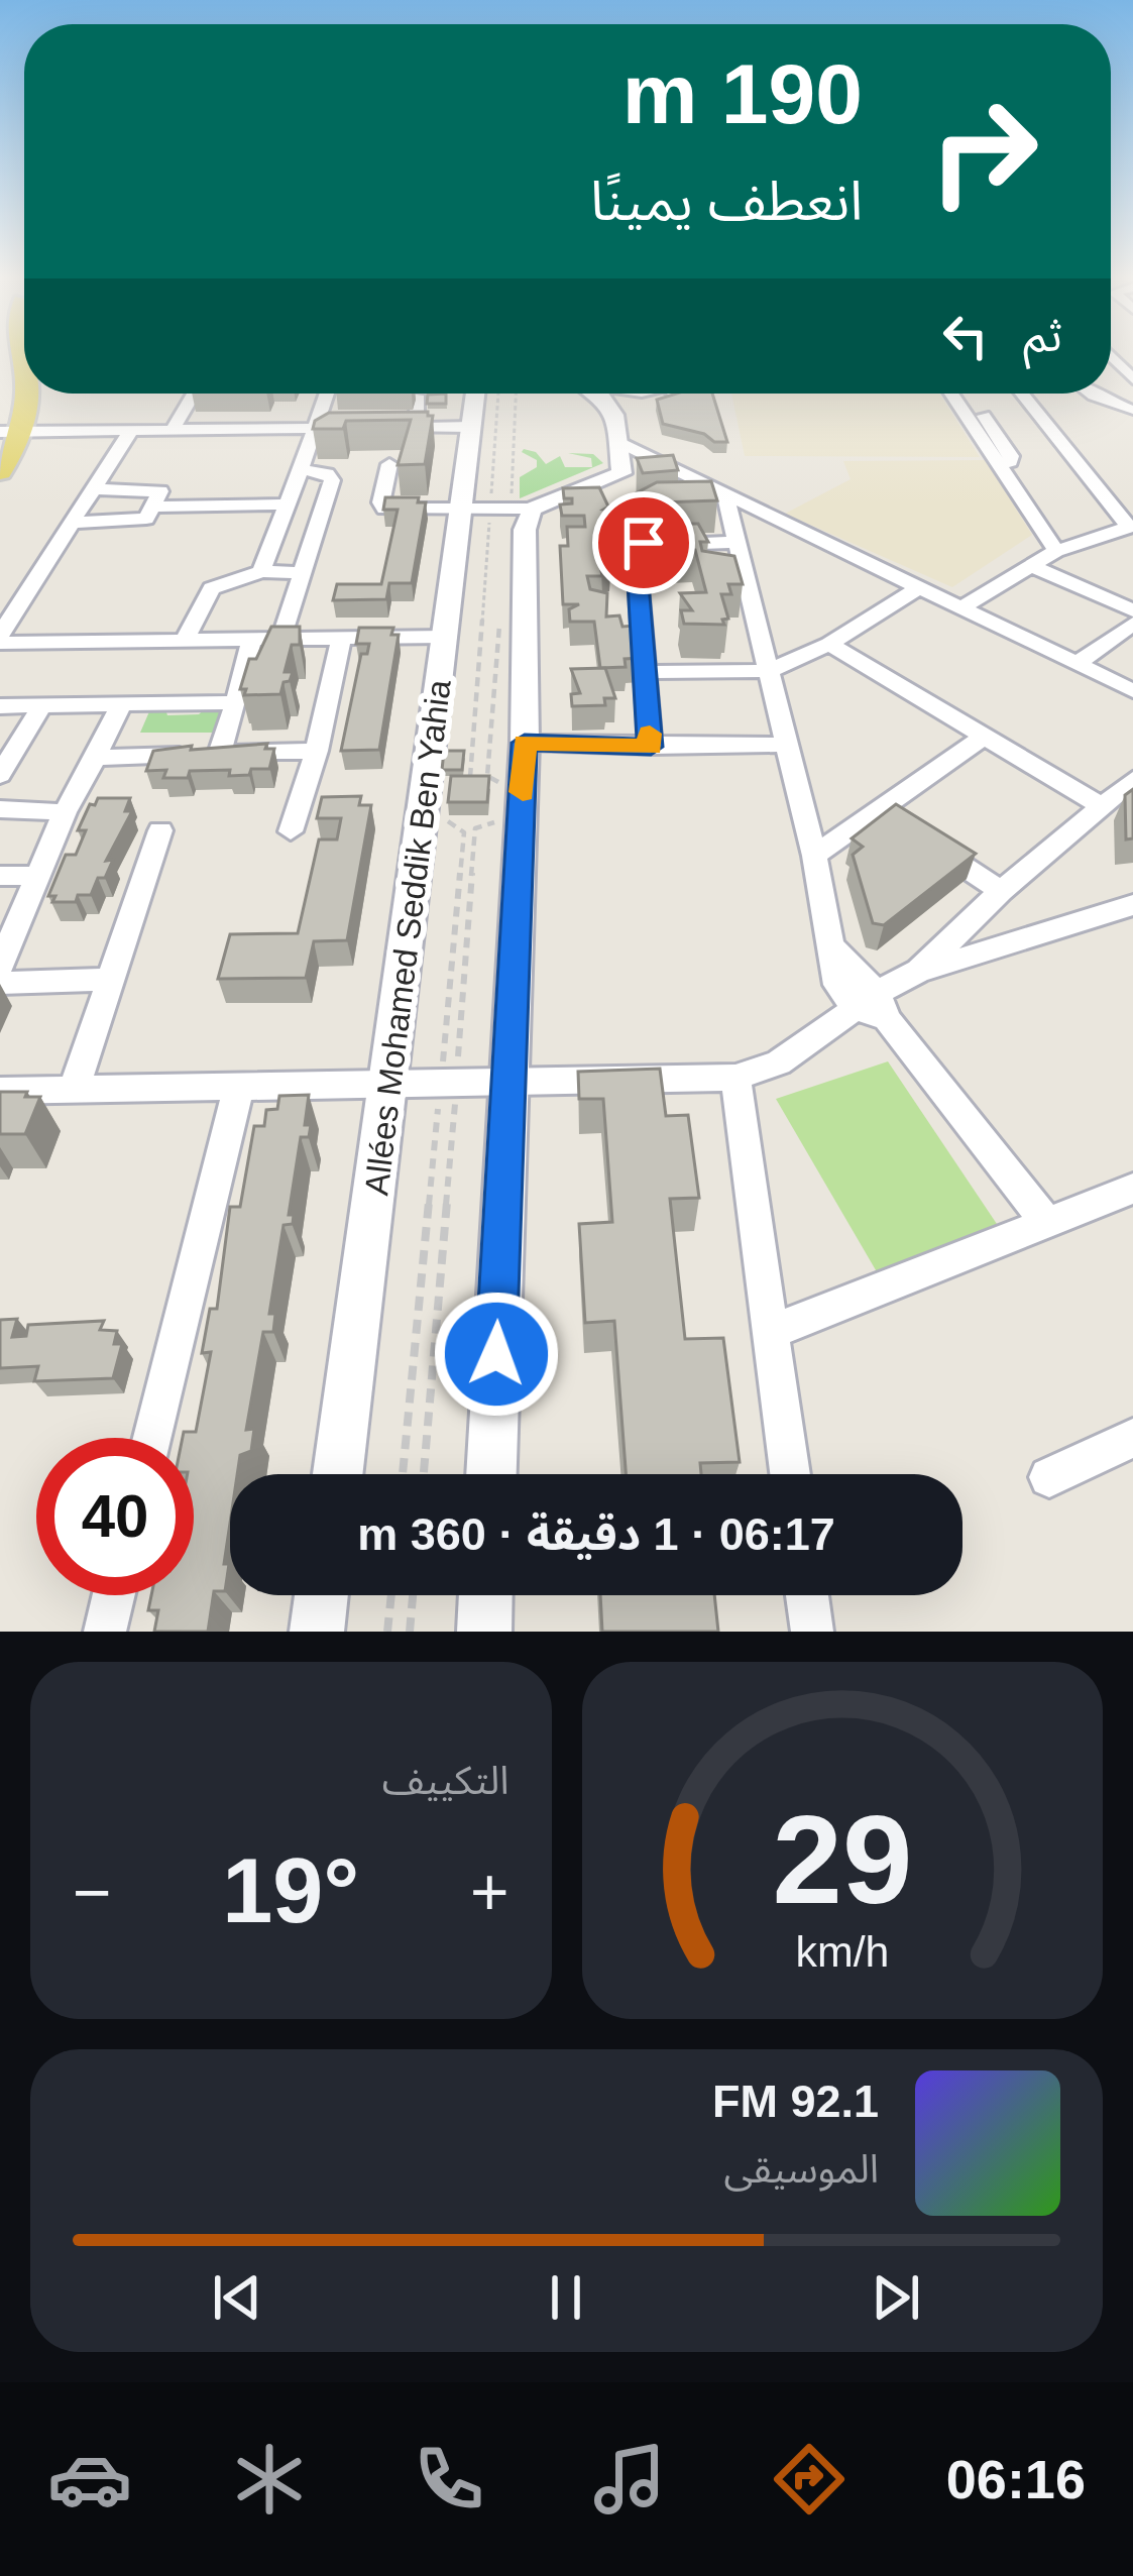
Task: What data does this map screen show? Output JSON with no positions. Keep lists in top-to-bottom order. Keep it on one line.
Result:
{"streets":{"street":["Allées Mohamed Seddik Ben Yahia"]},"page":{"turn":["190 m","انعطف يمينًا"],"then":"ثم","limit":"40","trip":"06:17 · 1 دقيقة · 360 m","tile":"التكييف","heat":["−","19°","+"],"song":["92.1 FM","الموسيقى"],"tabs":"06:16","gauge":["29","km/h"]}}
